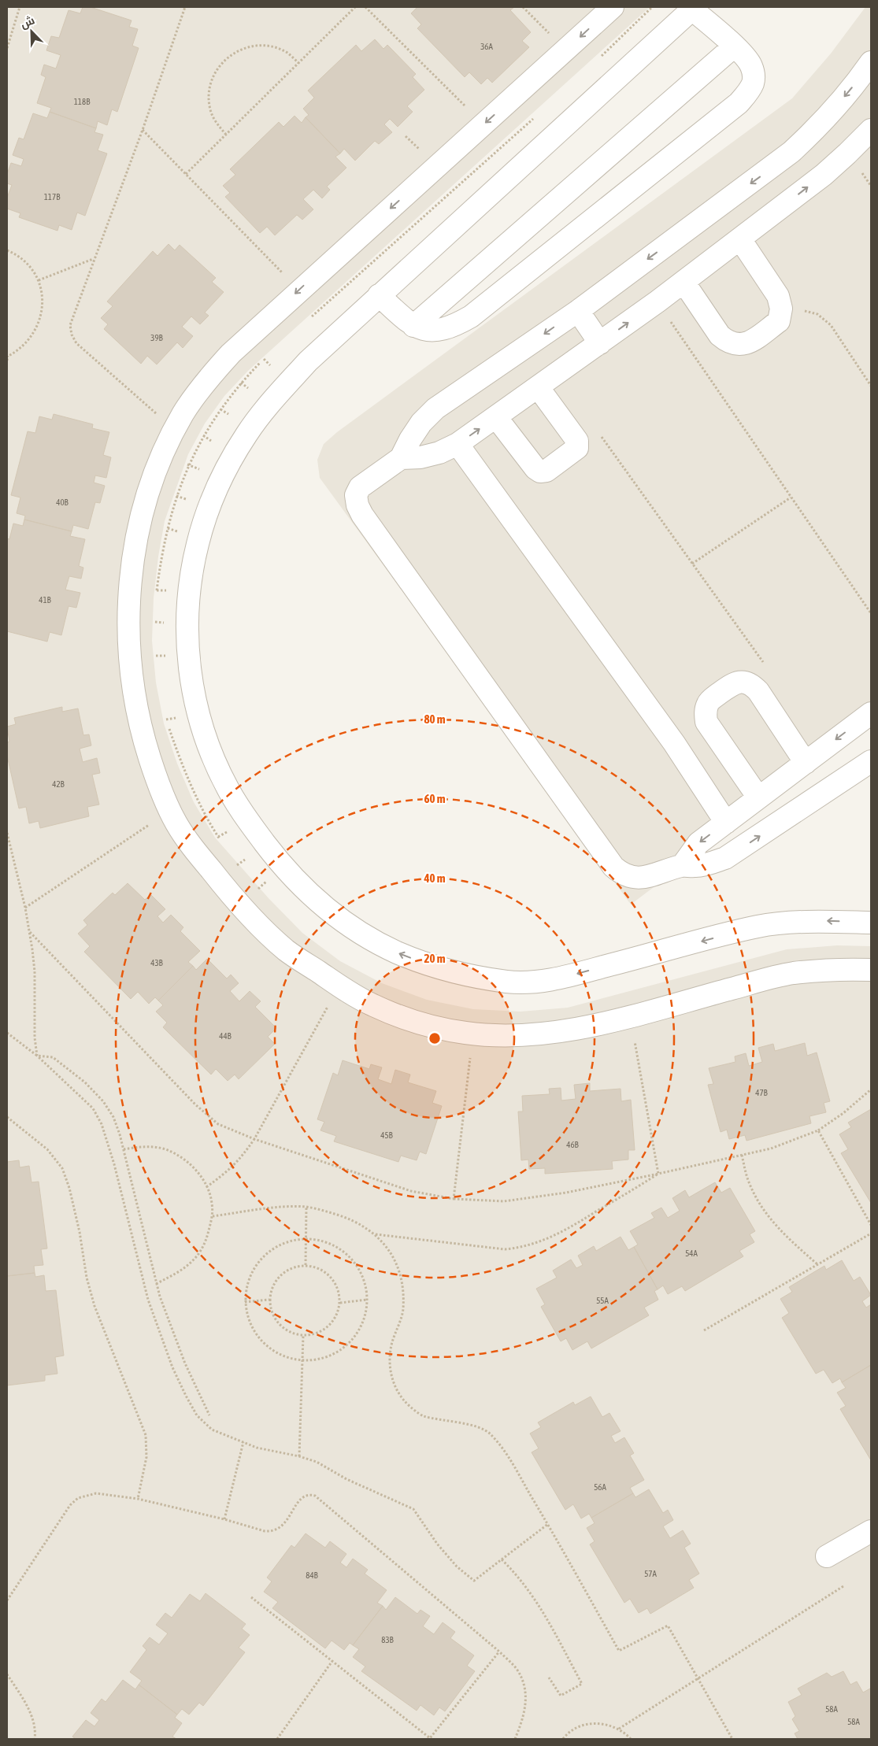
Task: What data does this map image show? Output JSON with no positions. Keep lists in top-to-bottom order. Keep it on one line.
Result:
{"house_numbers":["36A","118B","117B","39B","40B","41B","42B","43B","44B","47B","45B","46B","54A","55A","56A","57A","84B","83B","58A","58A"],"north":"top left","rings":["80 m","60 m","40 m","20 m"]}
